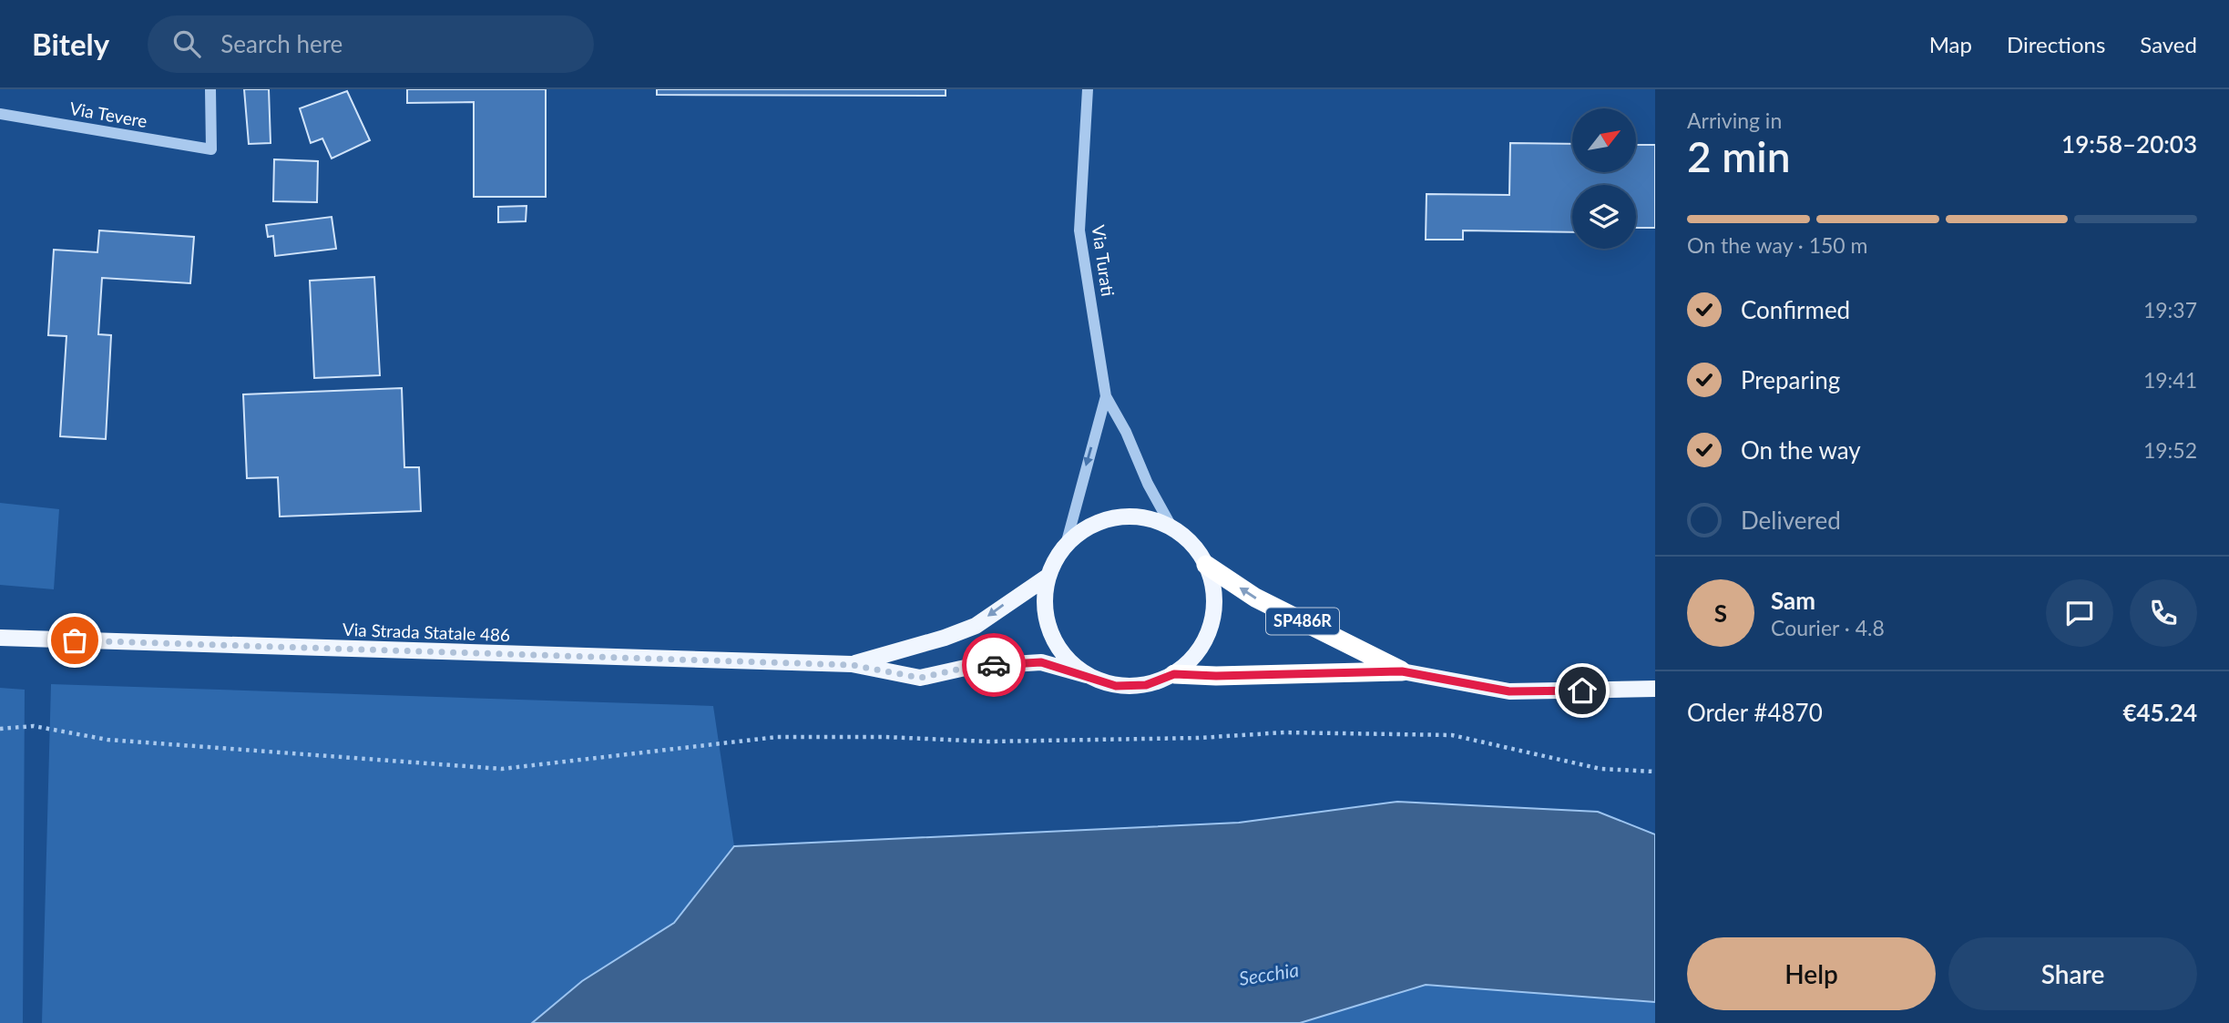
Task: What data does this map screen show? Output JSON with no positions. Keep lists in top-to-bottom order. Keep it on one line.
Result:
{"streets":{"highway":["SP486R"],"main road":["Via Strada Statale 486"],"street":["Via Tevere","Via Turati"]},"crossings":[["SP486R","Via Strada Statale 486"]],"water":["Secchia"],"north":"top right","page":{"header":"Bitely","search":"Search here","nav":["Map","Directions","Saved"],"heading":["2 min","Arriving in","19:58–20:03"],"panel":["Sam","Courier · 4.8","Order #4870","€45.24"],"bar":"On the way · 150 m","list":[["Confirmed","19:37"],["Preparing","19:41"],["On the way","19:52"],"Delivered"],"round":"S","buttons":["Help","Share"]}}
